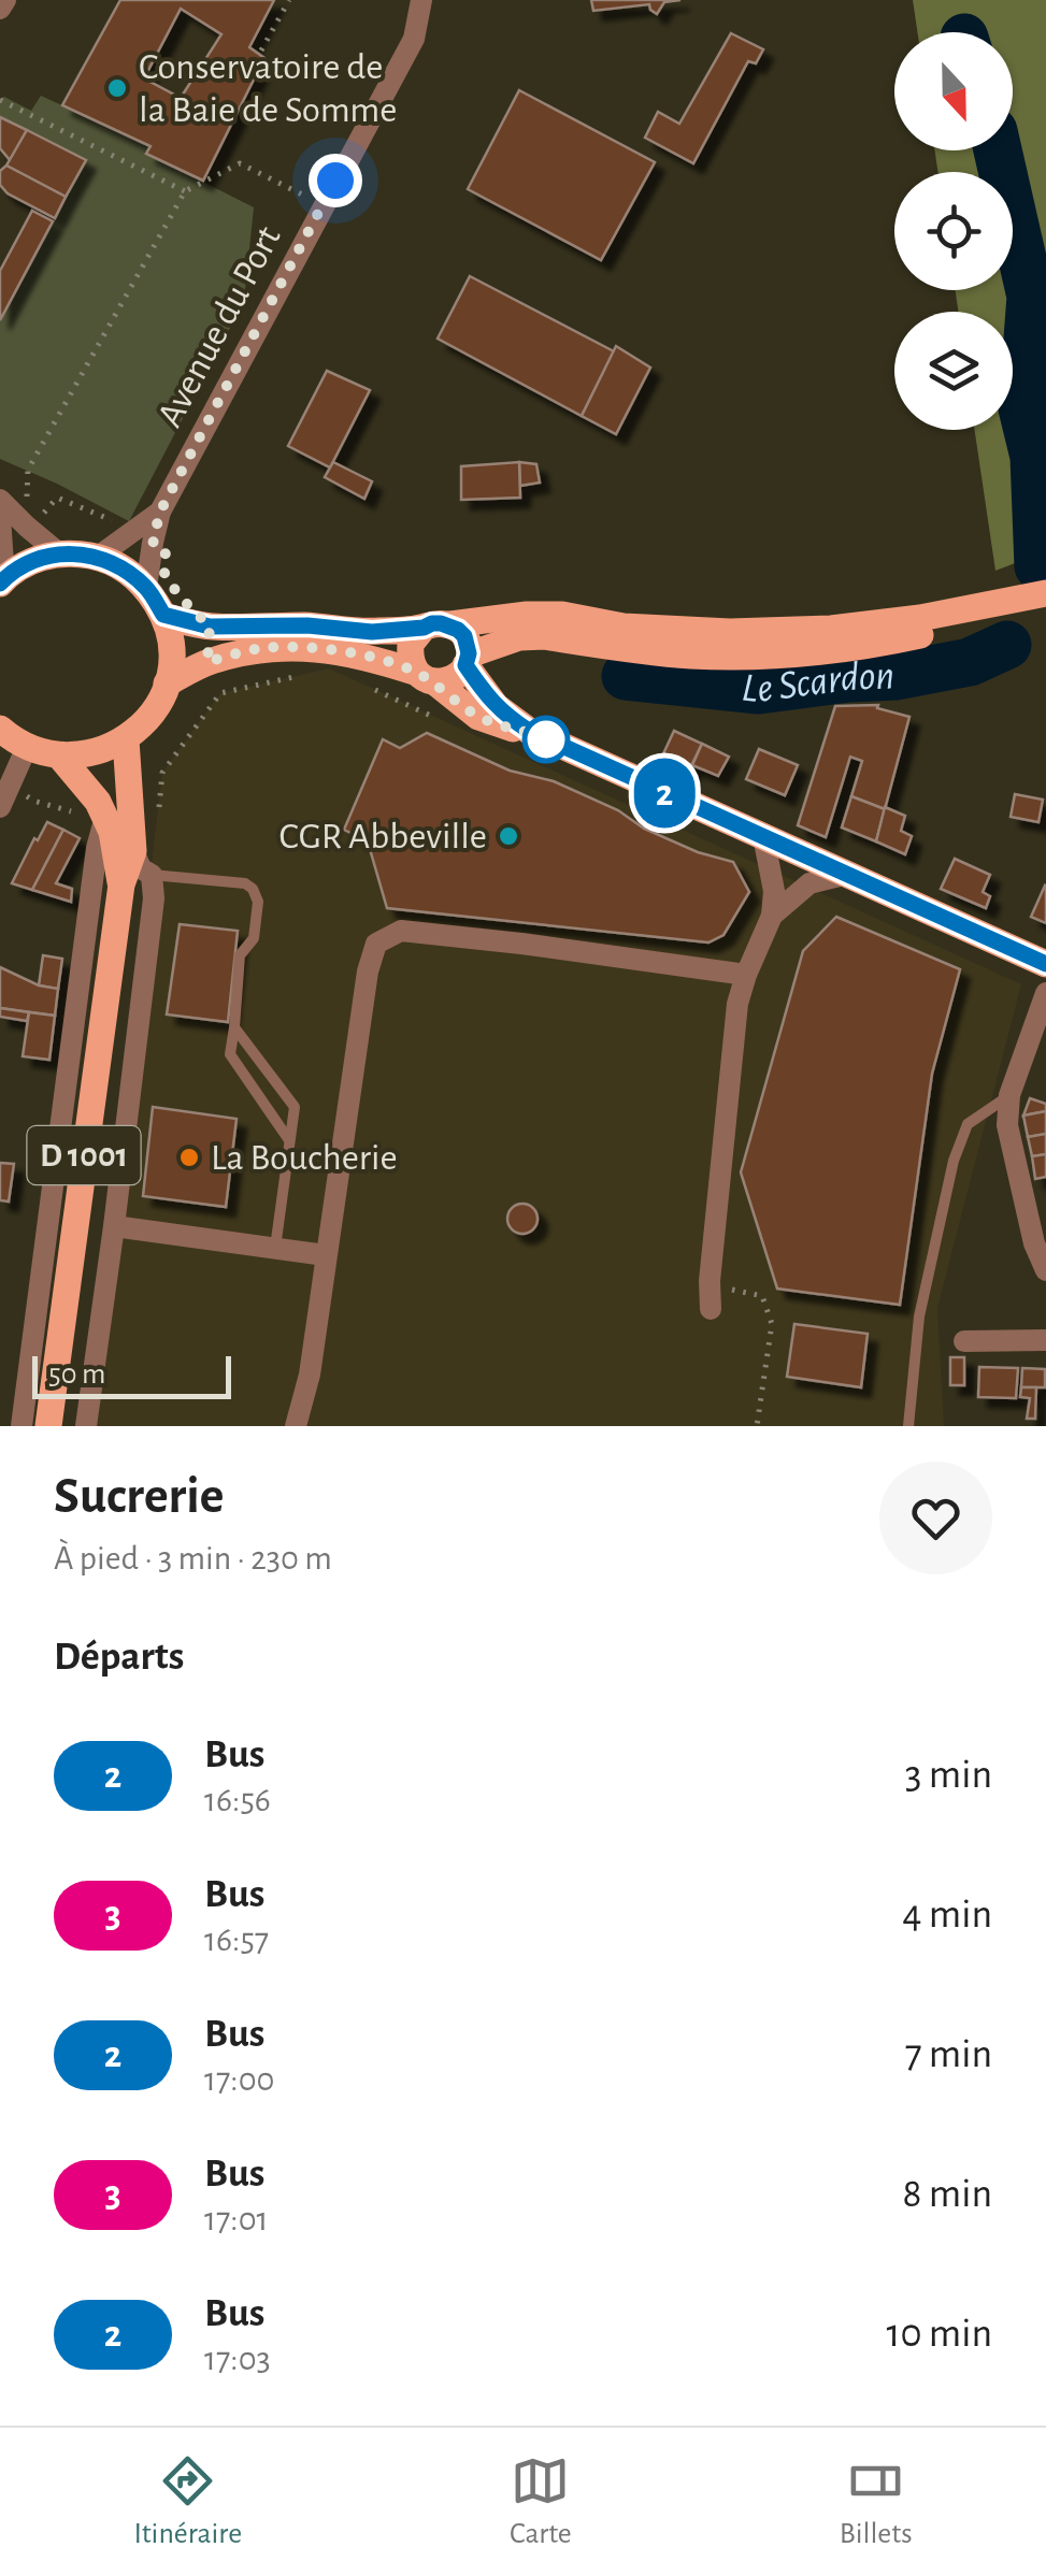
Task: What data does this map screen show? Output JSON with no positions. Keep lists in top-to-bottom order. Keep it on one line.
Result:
{"streets":{"main road":["D 1001"],"street":["Avenue du Port"]},"water":["Le Scardon"],"places":["Conservatoire de la Baie de Somme","CGR Abbeville","La Boucherie"],"lines":["bus line 2"],"scale_bar":"50 m","north":"bottom","page":{"on_map":"2","scale":"50 m","heading":[["Sucrerie","À pied · 3 min · 230 m"],"Départs"],"list":[{"mark":"2","name":"Bus","note":"16:56","value":"3 min"},{"mark":"3","name":"Bus","note":"16:57","value":"4 min"},{"mark":"2","name":"Bus","note":"17:00","value":"7 min"},{"mark":"3","name":"Bus","note":"17:01","value":"8 min"},{"mark":"2","name":"Bus","note":"17:03","value":"10 min"}],"tabs":["Itinéraire","Carte","Billets"]}}
